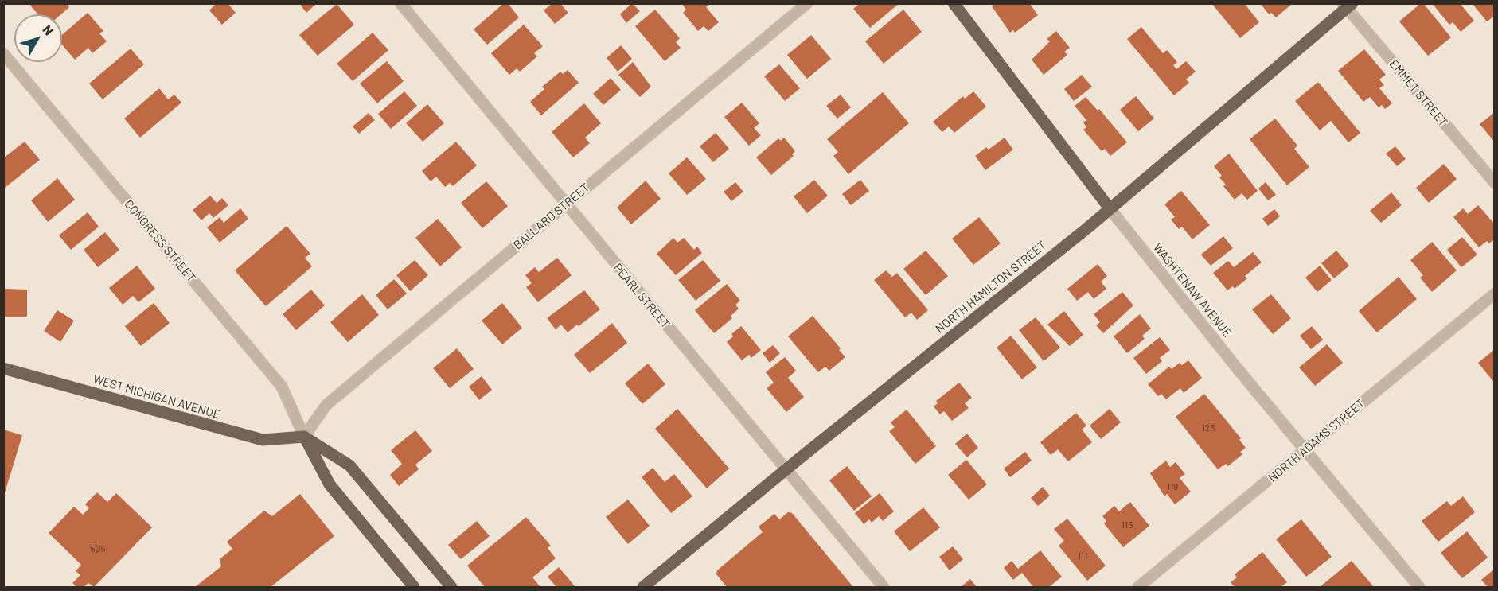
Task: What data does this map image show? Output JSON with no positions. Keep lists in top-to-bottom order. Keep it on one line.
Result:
{"streets":{"main road":["NORTH HAMILTON STREET","WASHTENAW AVENUE","WEST MICHIGAN AVENUE"],"street":["EMMET STREET","BALLARD STREET","CONGRESS STREET","PEARL STREET","NORTH ADAMS STREET"]},"crossings":[["EMMET STREET","NORTH HAMILTON STREET"],["BALLARD STREET","CONGRESS STREET"],["BALLARD STREET","PEARL STREET"],["BALLARD STREET","WEST MICHIGAN AVENUE"],["CONGRESS STREET","WEST MICHIGAN AVENUE"],["NORTH HAMILTON STREET","WASHTENAW AVENUE"],["NORTH HAMILTON STREET","PEARL STREET"],["WASHTENAW AVENUE","NORTH ADAMS STREET"]],"house_numbers":["123","119","115","505","111"],"north":"top right"}
